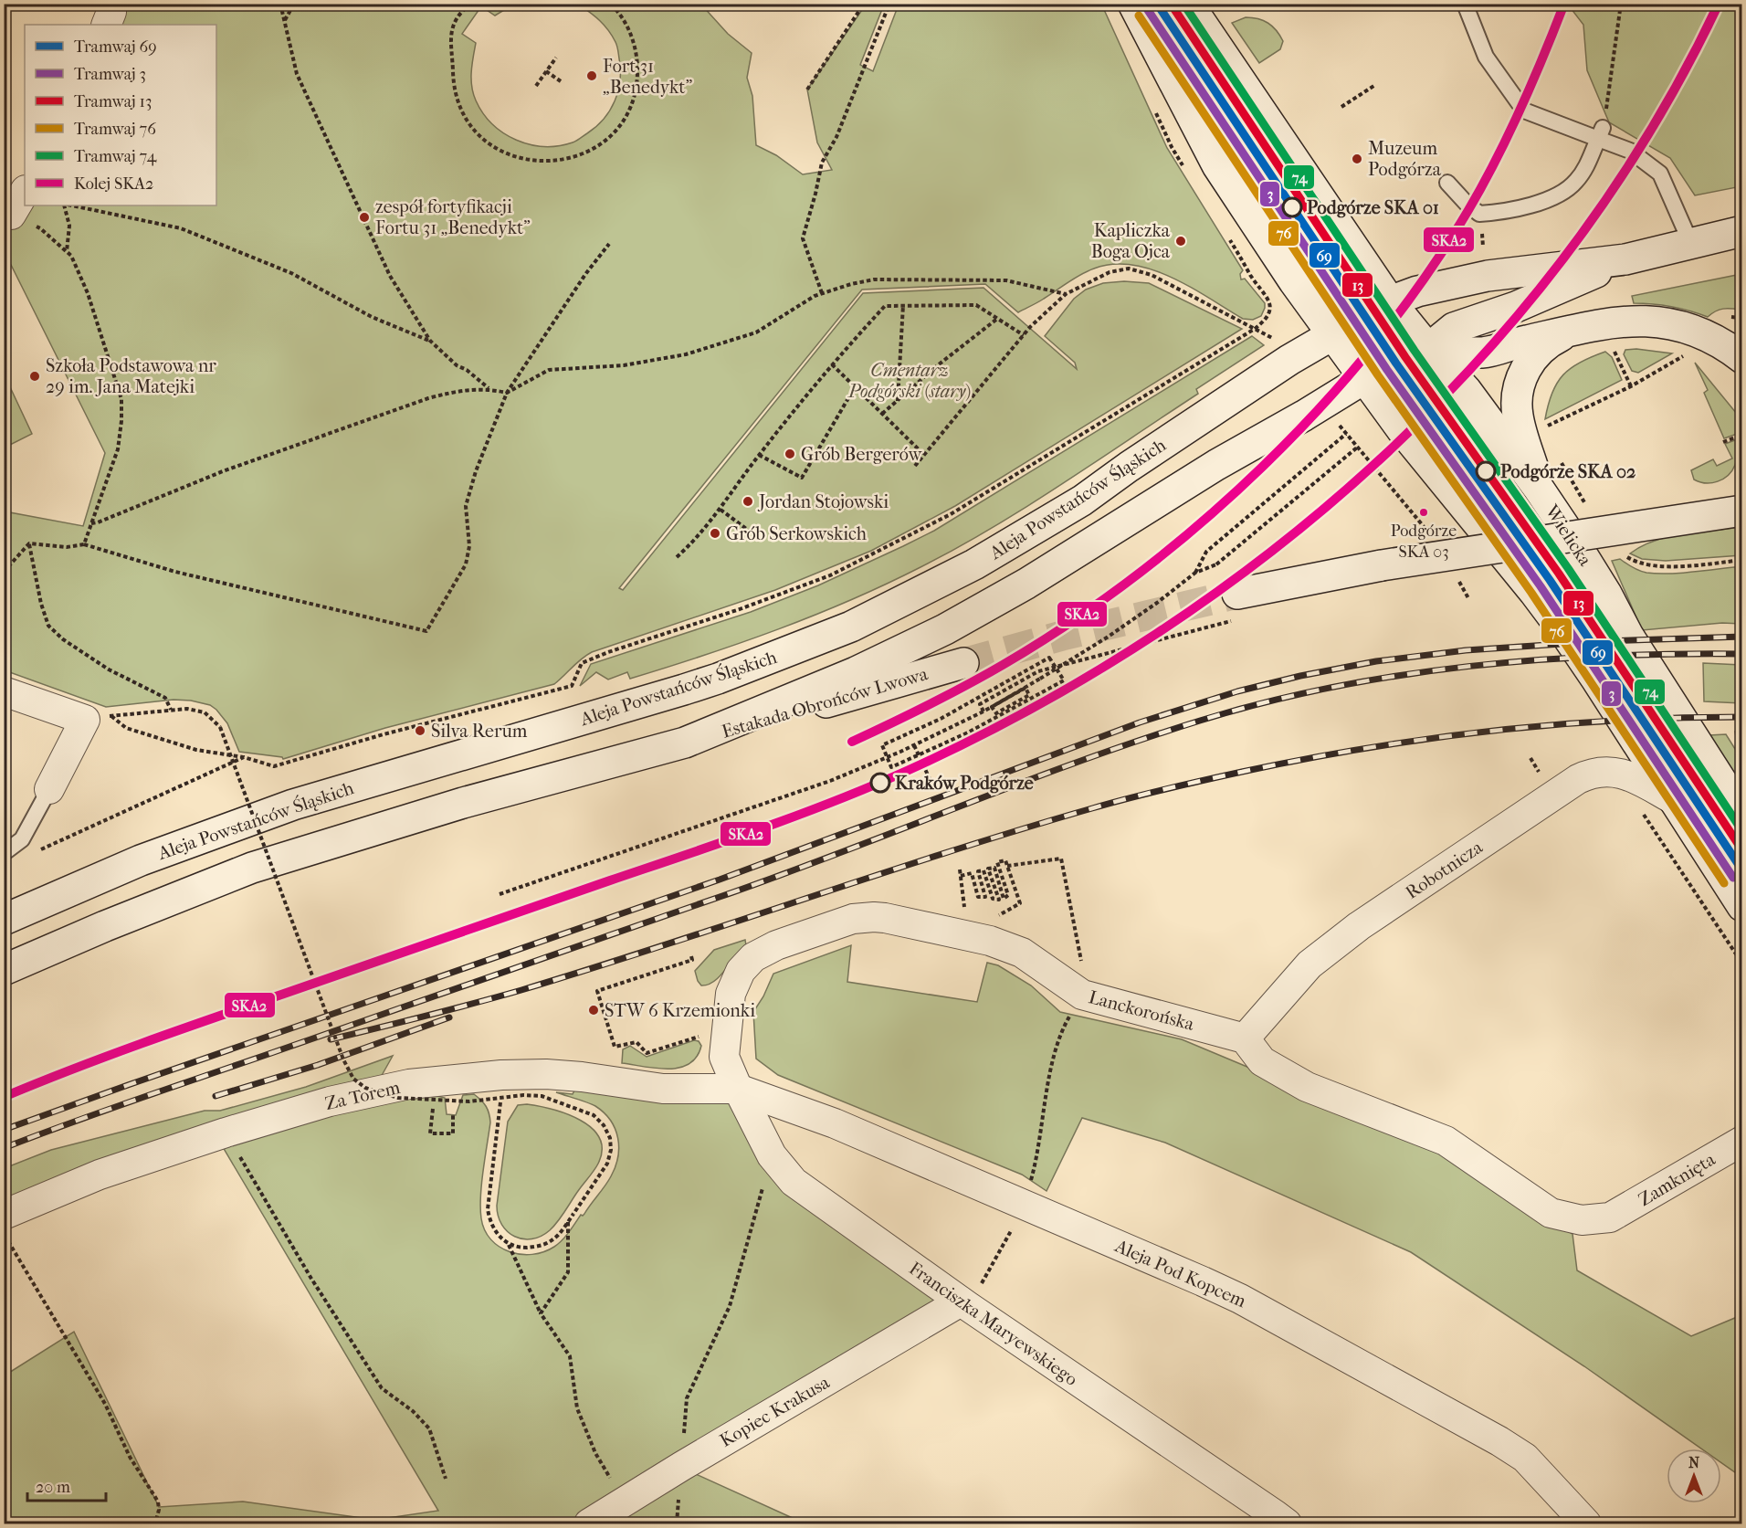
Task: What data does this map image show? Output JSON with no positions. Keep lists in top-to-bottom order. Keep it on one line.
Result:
{"streets":{"main road":["Aleja Powstańców Śląskich","Wielicka","Estakada Obrońców Lwowa"],"street":["Robotnicza","Lanckorońska","Za Torem","Zamknięta","Aleja Pod Kopcem","Franciszka Maryewskiego","Kopiec Krakusa"]},"crossings":[["Aleja Powstańców Śląskich","Wielicka"],["Robotnicza","Lanckorońska"],["Robotnicza","Zamknięta"],["Lanckorońska","Za Torem"],["Lanckorońska","Zamknięta"],["Lanckorońska","Aleja Pod Kopcem"],["Lanckorońska","Franciszka Maryewskiego"],["Za Torem","Aleja Pod Kopcem"],["Za Torem","Franciszka Maryewskiego"],["Aleja Pod Kopcem","Franciszka Maryewskiego"],["Franciszka Maryewskiego","Kopiec Krakusa"]],"parks":["Cmentarz Podgórski (stary)"],"places":["Fort 31 „Benedykt”","Muzeum Podgórza","Podgórze SKA 01","zespół fortyfikacji Fortu 31 „Benedykt”","Kapliczka Boga Ojca","Szkoła Podstawowa nr 29 im. Jana Matejki","Grób Bergerów","Podgórze SKA 02","Jordan Stojowski","Podgórze SKA 03","Grób Serkowskich","Silva Rerum","Kraków Podgórze","STW 6 Krzemionki"],"lines":["tram line 69","tram line 13","tram line 74","rail line SKA2","tram line 3","tram line 76"],"legend":["Tramwaj 69","Tramwaj 3","Tramwaj 13","Tramwaj 76","Tramwaj 74","Kolej SKA2"],"scale_bar":"20 m","north":"top"}
